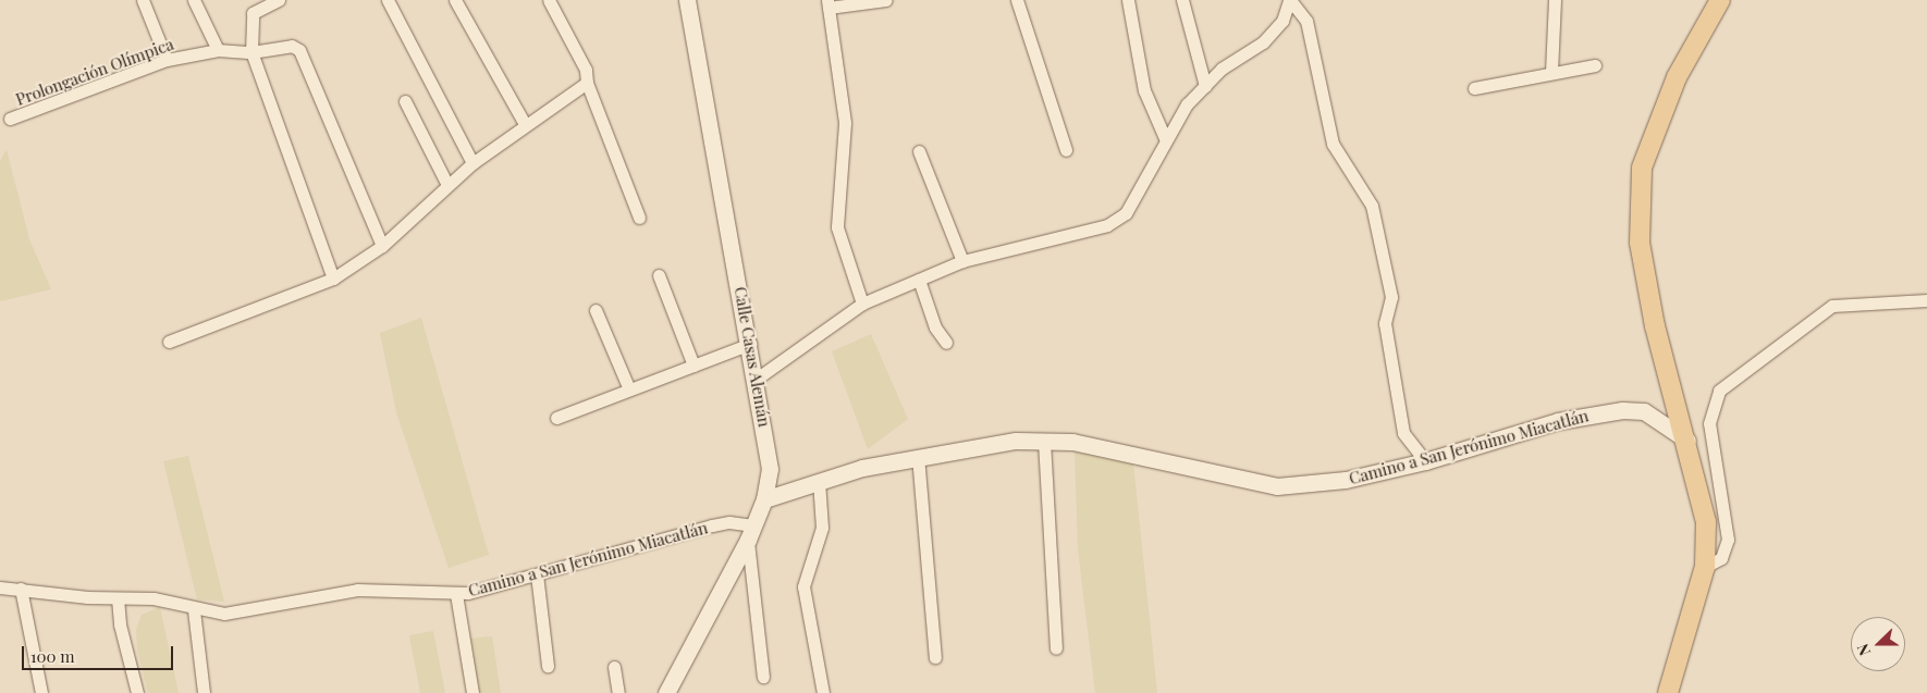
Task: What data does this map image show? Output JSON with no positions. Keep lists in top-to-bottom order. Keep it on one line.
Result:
{"streets":{"street":["Prolongación Olímpica","Calle Casas Alemán","Camino a San Jerónimo Miacatlán"]},"crossings":[["Calle Casas Alemán","Camino a San Jerónimo Miacatlán"]],"scale_bar":"100 m","north":"left"}
